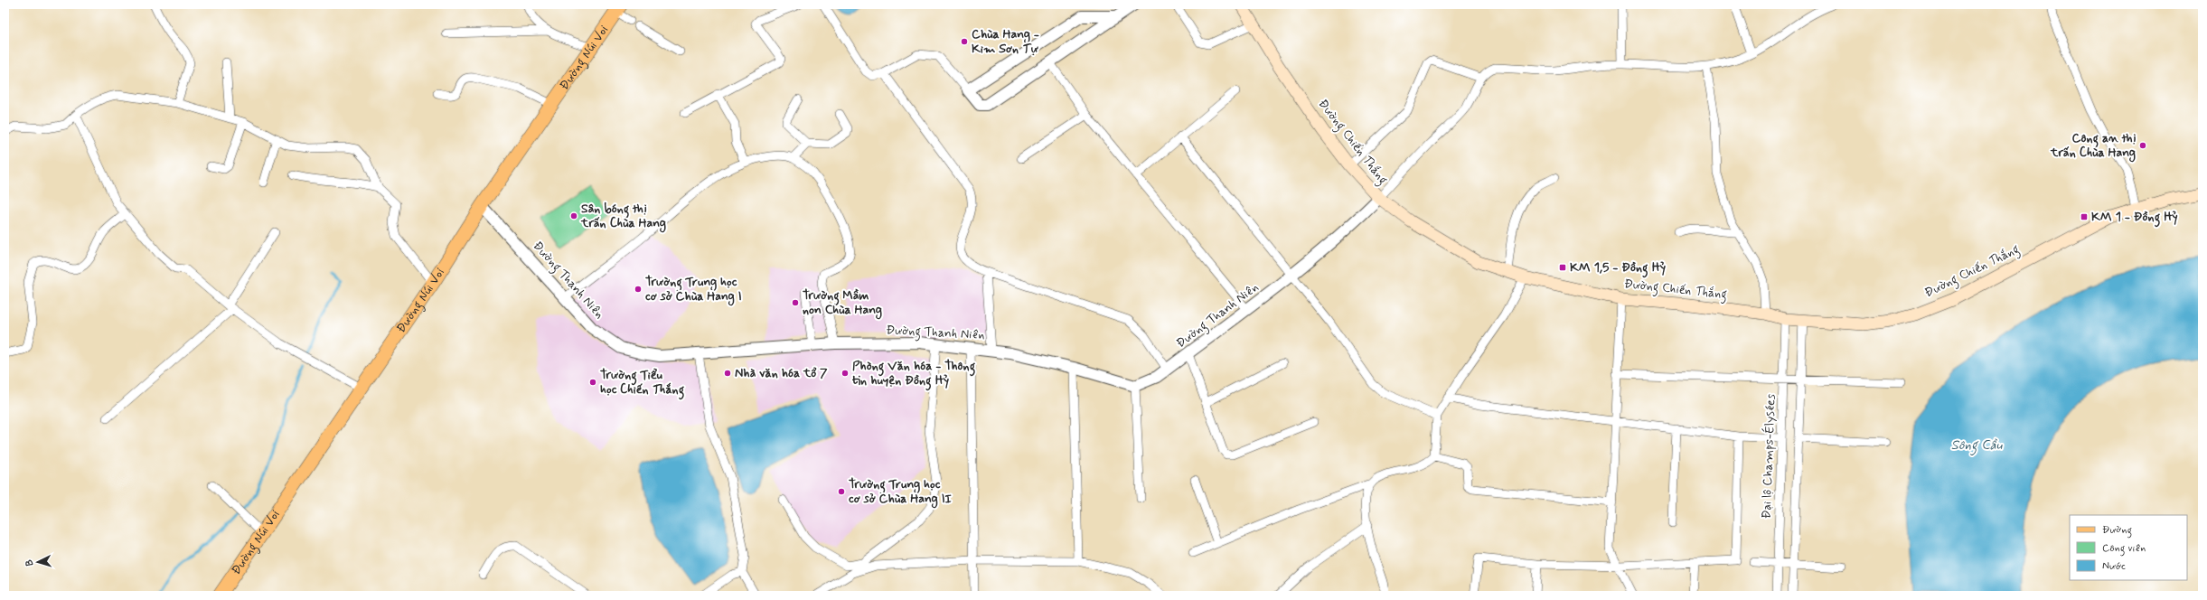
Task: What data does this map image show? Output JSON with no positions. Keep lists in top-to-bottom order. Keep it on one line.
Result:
{"streets":{"main road":["Đường Núi Voi","Đường Chiến Thắng"],"street":["Đường Thanh Niên","Đại lộ Champs-Élysées"]},"crossings":[["Đường Núi Voi","Đường Thanh Niên"],["Đường Chiến Thắng","Đường Thanh Niên"],["Đường Chiến Thắng","Đại lộ Champs-Élysées"]],"water":["Sông Cầu"],"places":{"other":["Chùa Hang - Kim Sơn Tự","Công an thị trấn Chùa Hang","Sân bóng thị trấn Chùa Hang","Trường Trung học cơ sở Chùa Hang I","Trường Mầm non Chùa Hang","Nhà văn hóa tổ 7","Phòng Văn hóa - Thông tin huyện Đồng Hỷ","Trường Tiểu học Chiến Thắng","Trường Trung học cơ sở Chùa Hang II"],"transit":["KM 1 - Đồng Hỷ","KM 1,5 - Đồng Hỷ"]},"legend":["Đường","Công viên","Nước"],"north":"left"}
